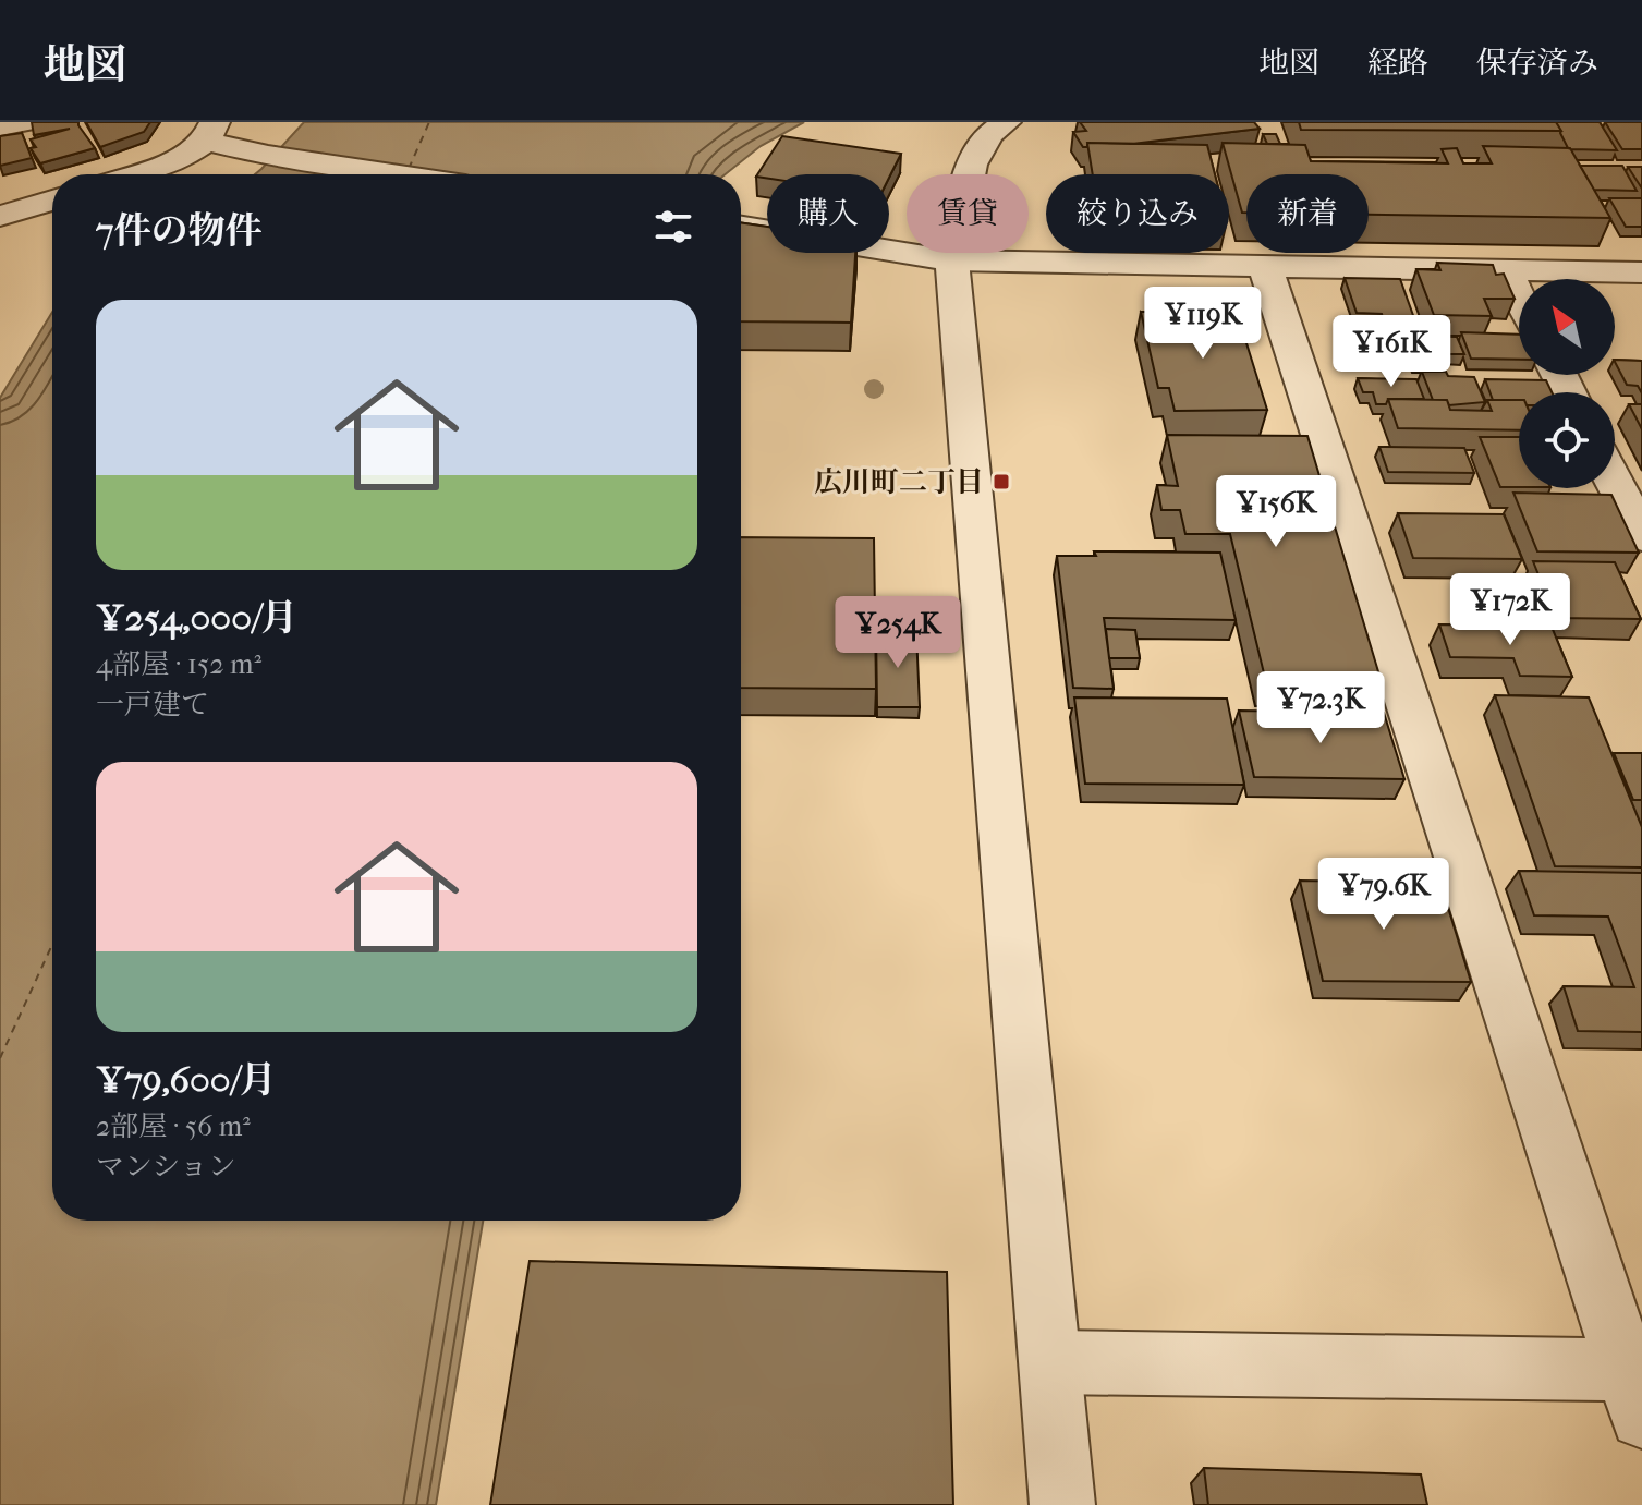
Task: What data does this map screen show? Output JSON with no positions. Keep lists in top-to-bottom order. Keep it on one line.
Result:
{"places":{"transit":["広川町二丁目"]},"north":"top left","page":{"header":"地図","nav":["地図","経路","保存済み"],"chip":["購入","賃貸","絞り込み","新着"],"heading":"7件の物件","list":[{"name":"¥254,000/月","note":"4部屋 · 152 m² · 一戸建て"},{"name":"¥79,600/月","note":"2部屋 · 56 m² · マンション"}],"price":["¥119K","¥161K","¥156K","¥172K","¥254K","¥72.3K","¥79.6K"]}}
